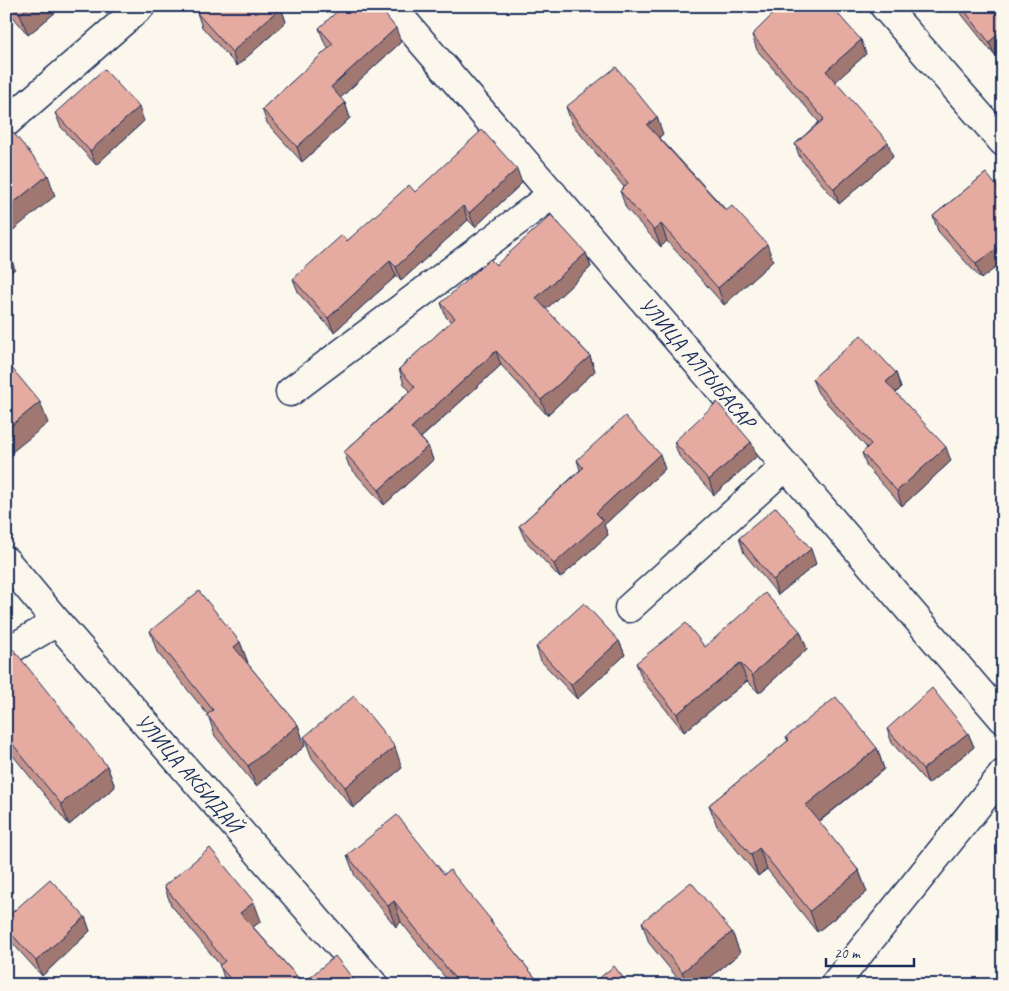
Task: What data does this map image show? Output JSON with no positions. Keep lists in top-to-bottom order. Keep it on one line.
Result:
{"streets":{"street":["УЛИЦА АЛТЫБАСАР","УЛИЦА АКБИДАЙ"]},"scale_bar":"20 m"}
